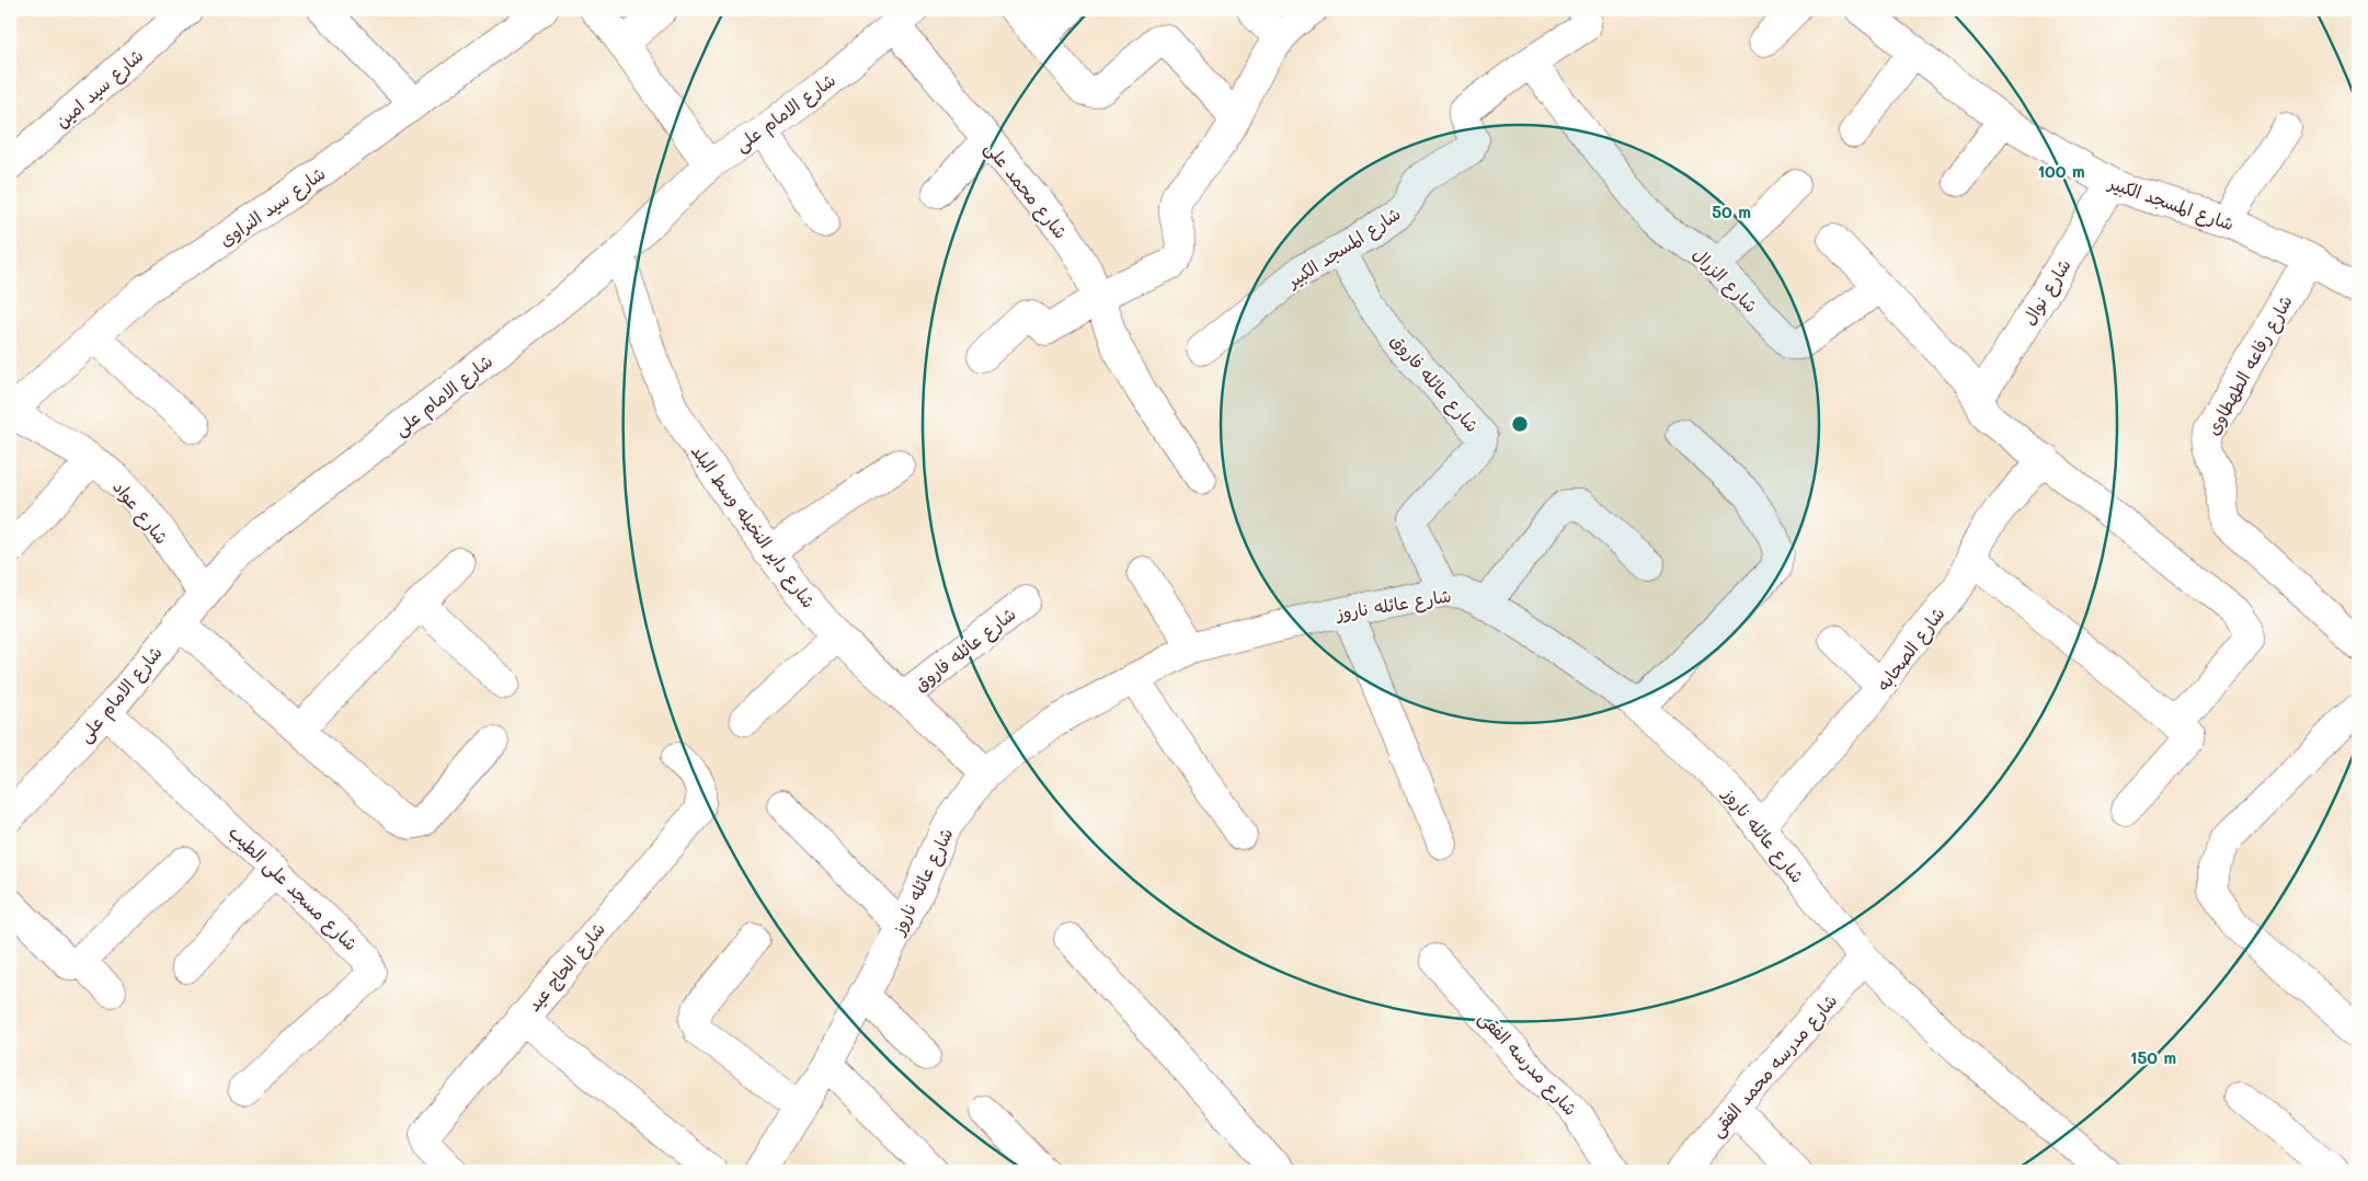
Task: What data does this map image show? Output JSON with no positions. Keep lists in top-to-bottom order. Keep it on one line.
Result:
{"streets":{"street":["شارع سيد امين","شارع الامام على","شارع محمد على","شارع المسجد الكبير","شارع سيد النراوى","شارع الزرال","شارع نوال","شارع رفاعه الطهطاوى","شارع عائله فاروق","شارع عواد","شارع داير النخيله وسط البلد","شارع عائله ناروز","شارع الصحابه","شارع مسجد على الطيب","شارع الحاج عيد","شارع مدرسه الفقى","شارع مدرسه محمد الفقى"]},"crossings":[["شارع الامام على","شارع محمد على"],["شارع الامام على","شارع عواد"],["شارع الامام على","شارع داير النخيله وسط البلد"],["شارع الامام على","شارع مسجد على الطيب"],["شارع المسجد الكبير","شارع الزرال"],["شارع المسجد الكبير","شارع نوال"],["شارع المسجد الكبير","شارع رفاعه الطهطاوى"],["شارع المسجد الكبير","شارع عائله فاروق"],["شارع سيد النراوى","شارع عواد"],["شارع عائله فاروق","شارع داير النخيله وسط البلد"],["شارع عائله فاروق","شارع عائله ناروز"],["شارع داير النخيله وسط البلد","شارع عائله ناروز"],["شارع عائله ناروز","شارع الصحابه"],["شارع عائله ناروز","شارع مدرسه محمد الفقى"]],"rings":["100 m","50 m","150 m"]}
